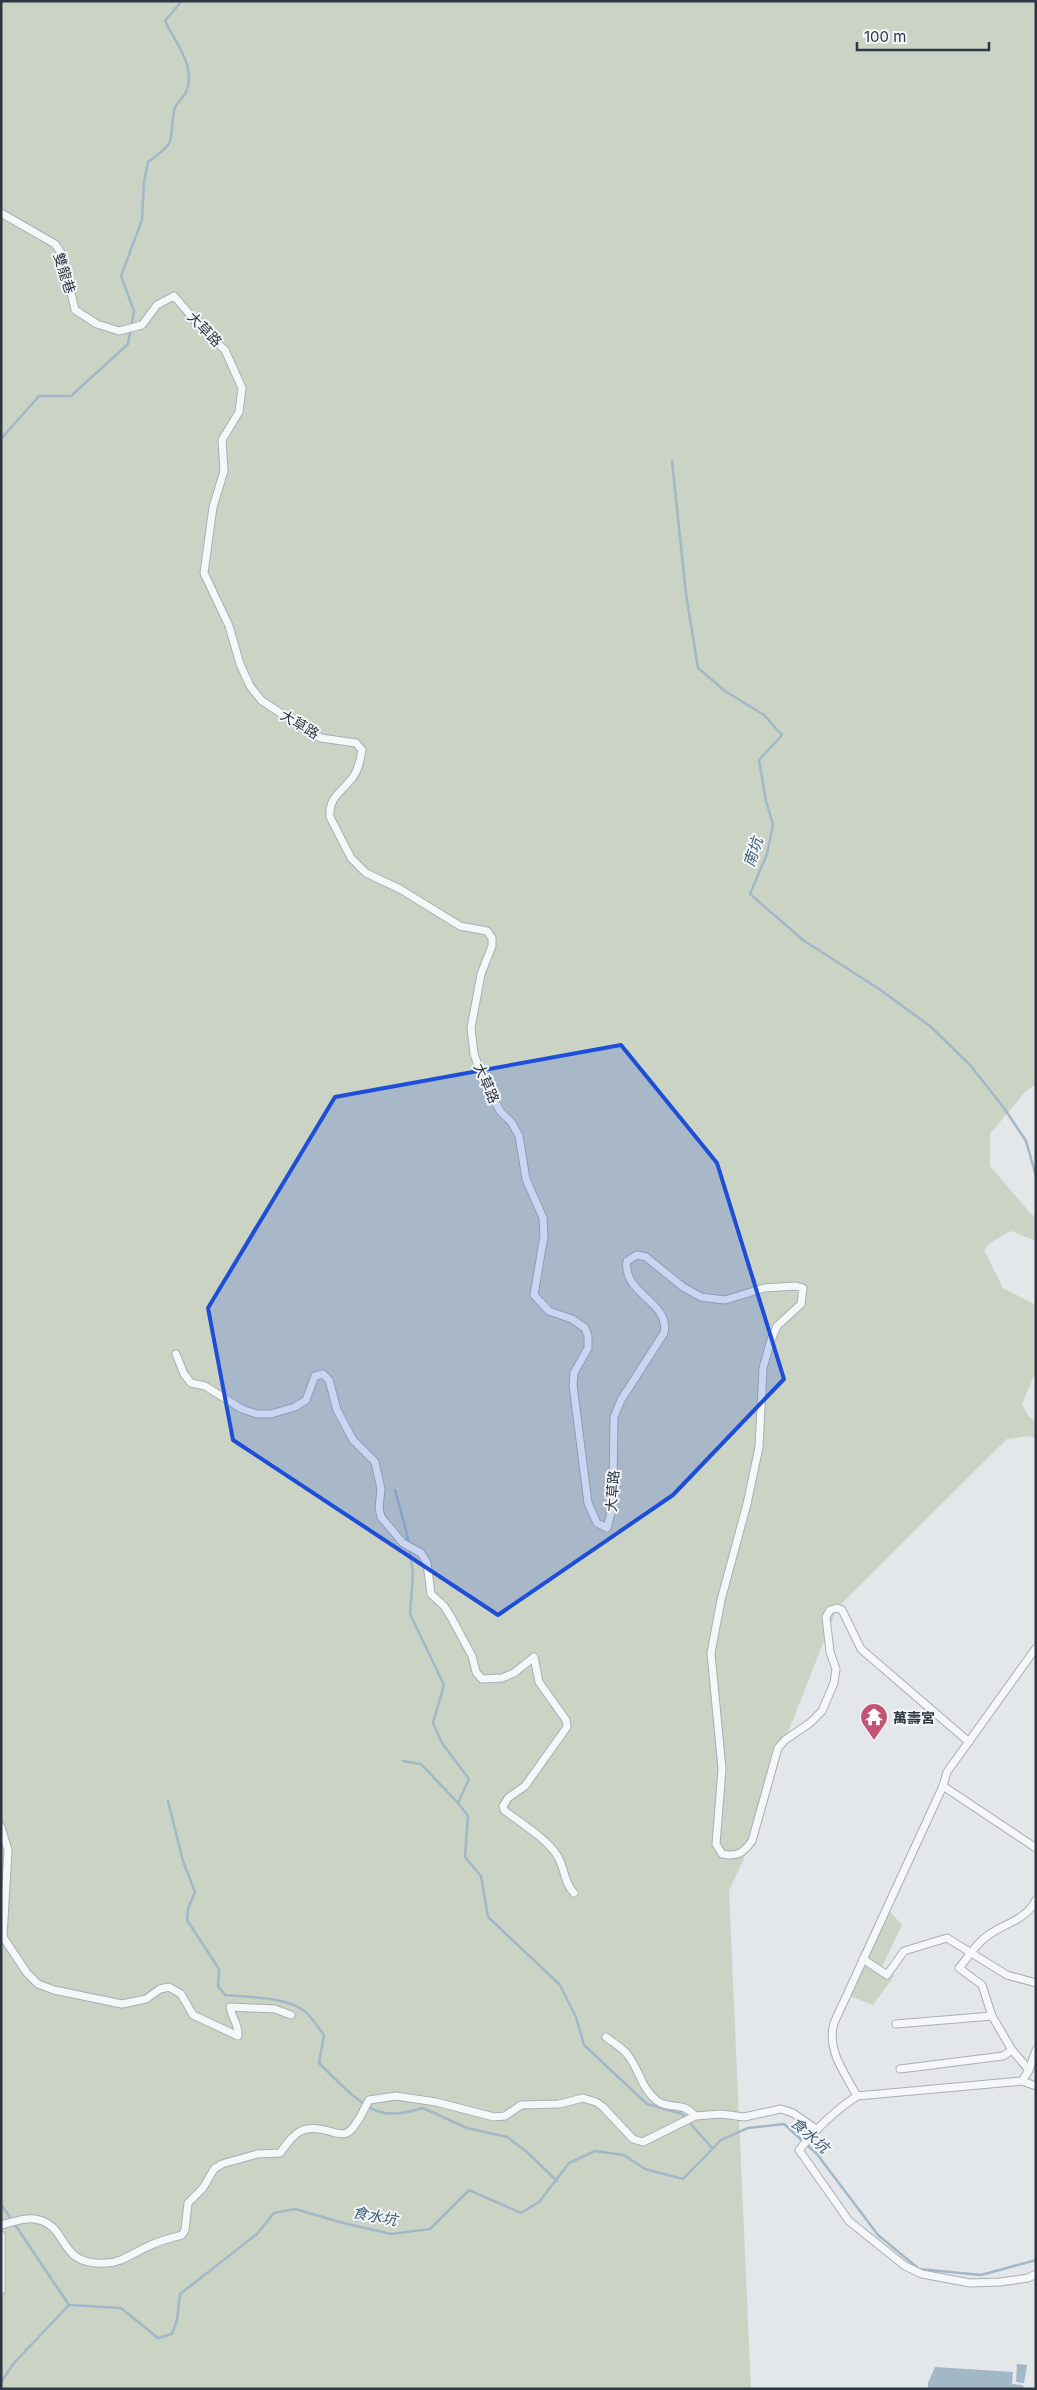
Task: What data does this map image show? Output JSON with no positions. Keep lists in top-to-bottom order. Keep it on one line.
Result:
{"streets":{"street":["雙龍巷","大草路"]},"crossings":[["雙龍巷","大草路"]],"water":["南坑","食水坑"],"places":{"temple":["萬壽宮"]},"scale_bar":"100 m"}
